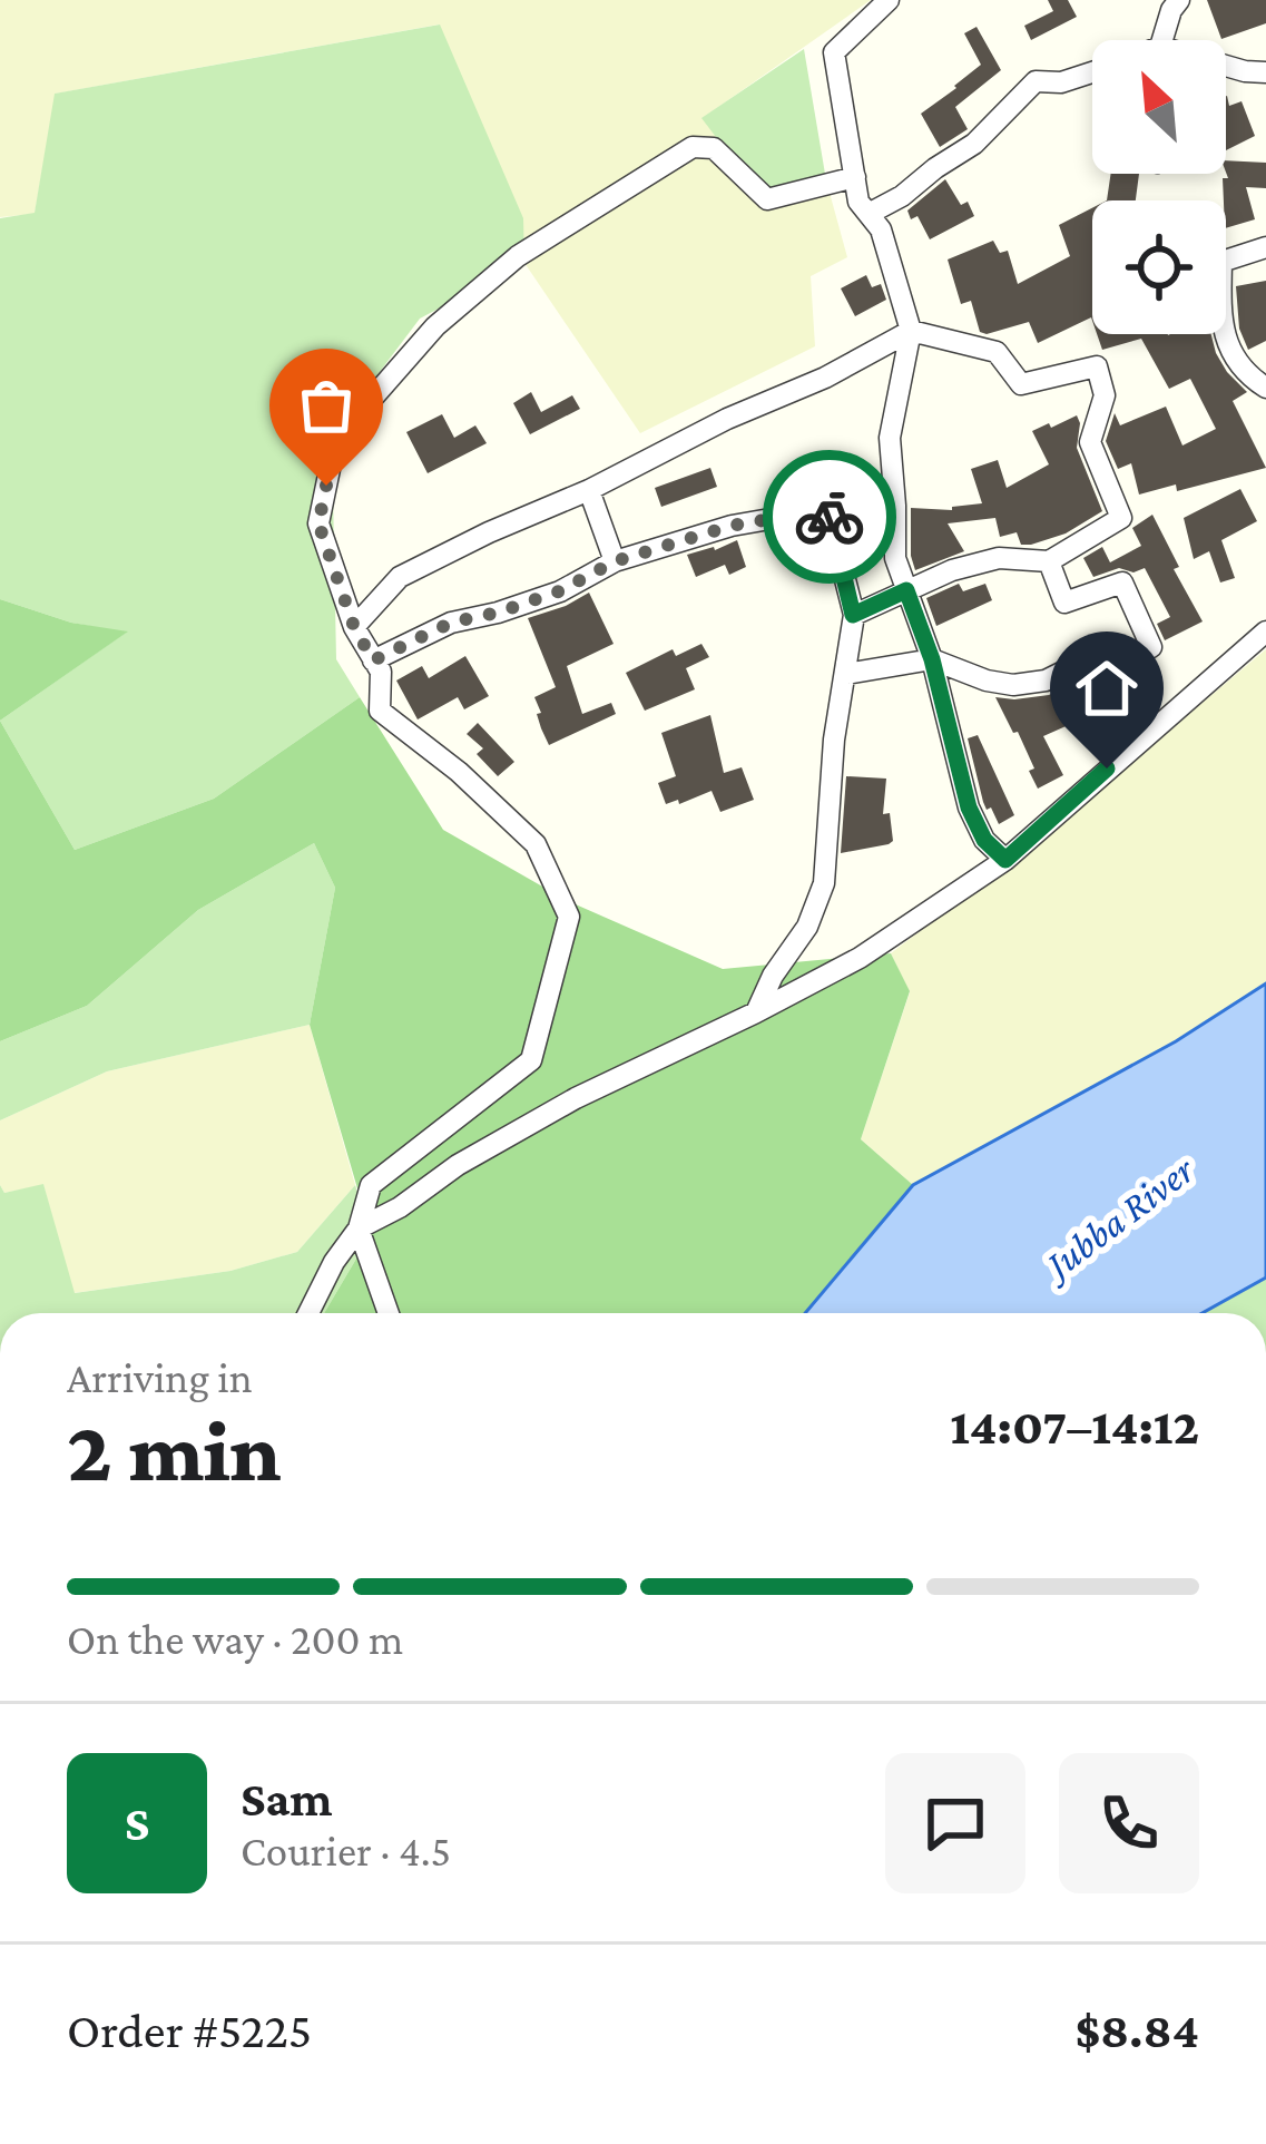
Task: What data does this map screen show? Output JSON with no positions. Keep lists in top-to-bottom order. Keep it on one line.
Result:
{"water":["Jubba River"],"north":"top left","page":{"heading":["2 min","Arriving in","14:07–14:12"],"panel":["Sam","Courier · 4.5","Order #5225","$8.84"],"bar":"On the way · 200 m","round":"S"}}
